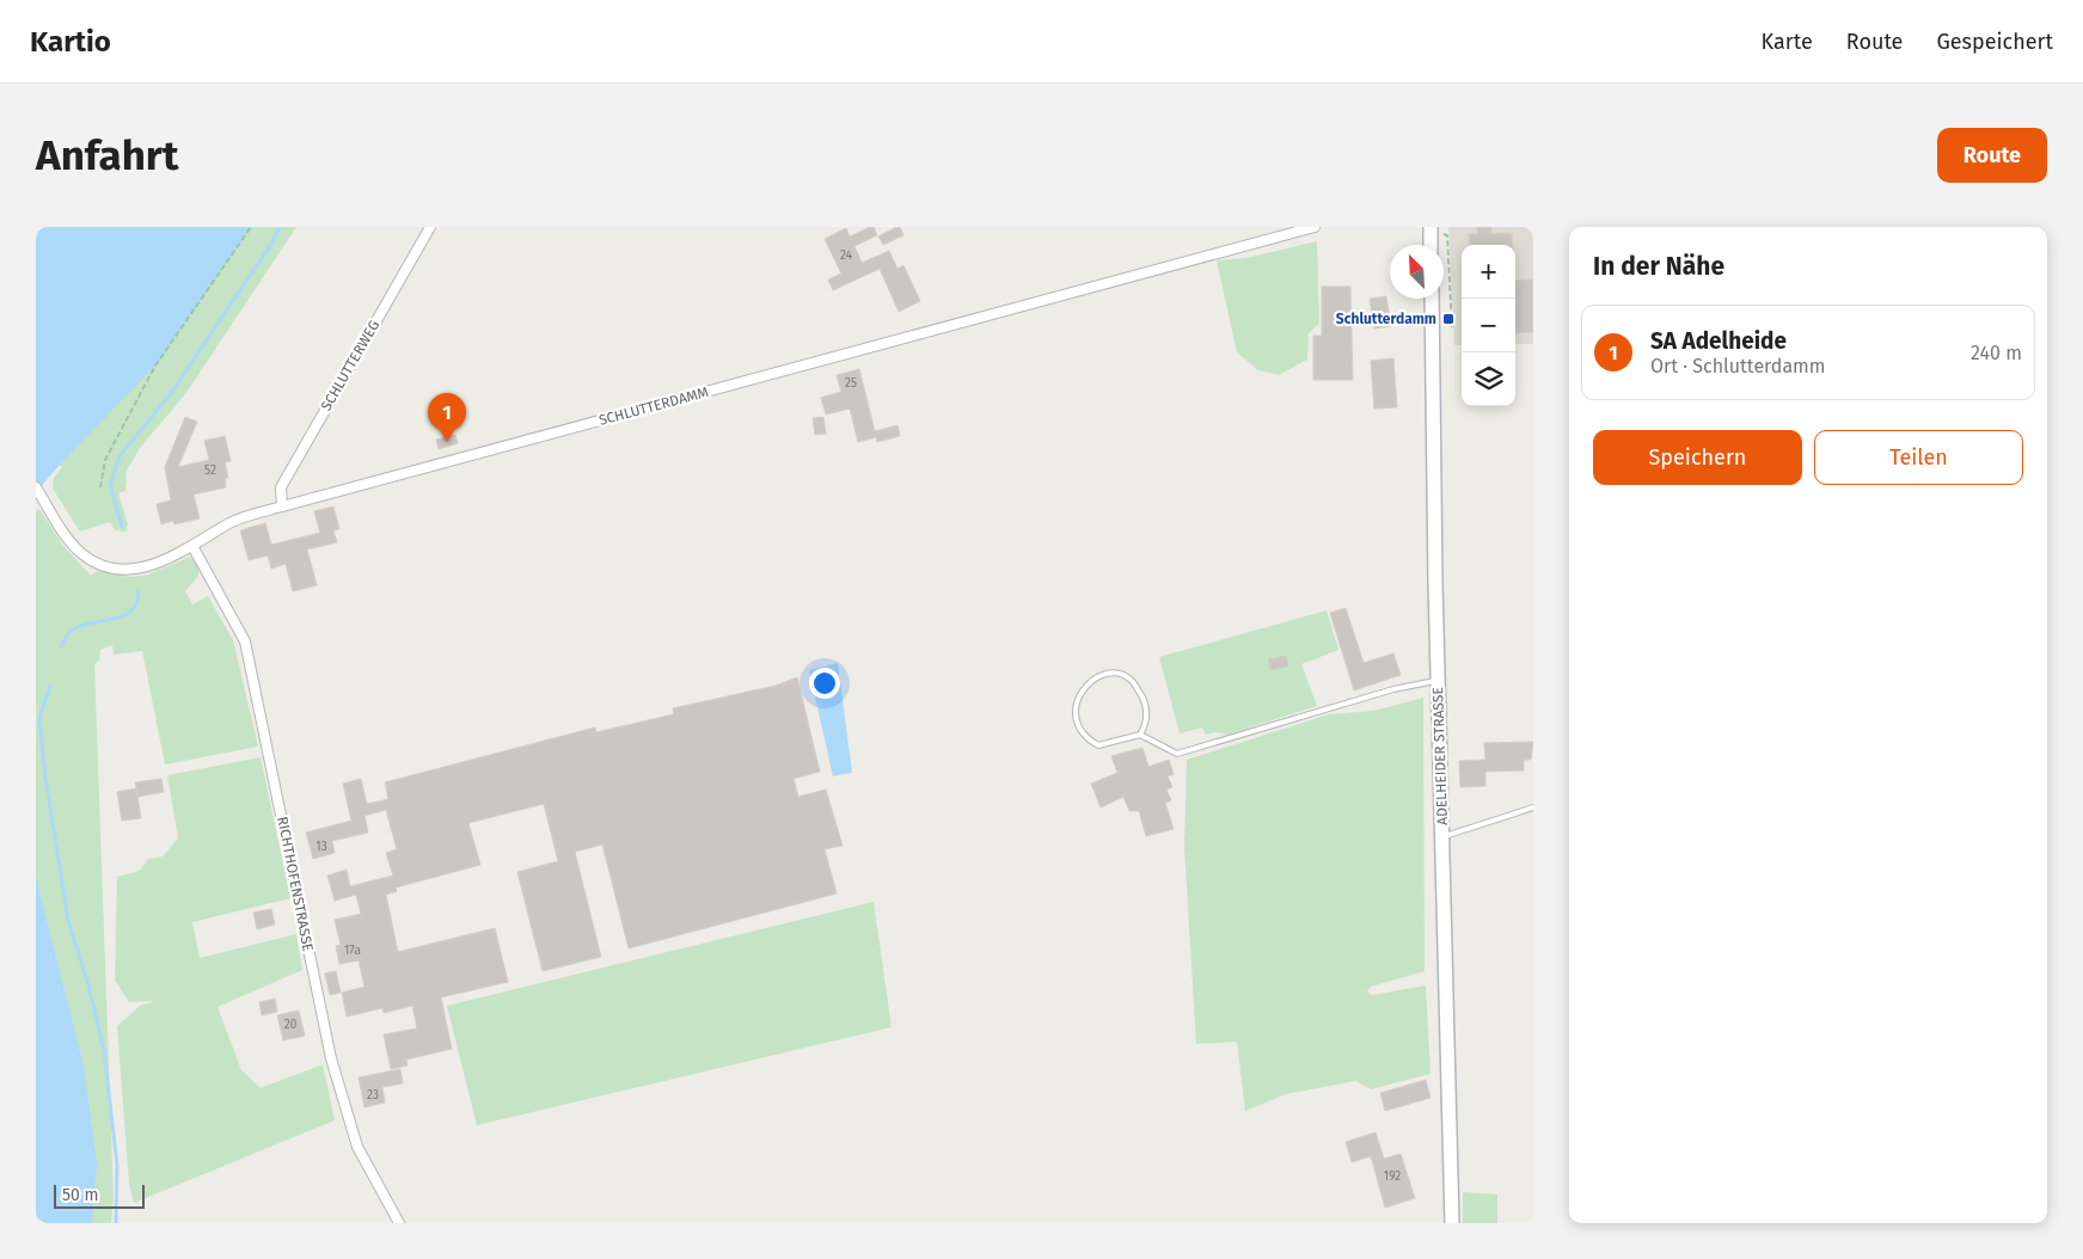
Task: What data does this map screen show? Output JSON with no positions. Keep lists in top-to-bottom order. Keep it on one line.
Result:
{"streets":{"main road":["ADELHEIDER STRASSE"],"street":["SCHLUTTERWEG","SCHLUTTERDAMM","RICHTHOFENSTRASSE"]},"crossings":[["SCHLUTTERWEG","SCHLUTTERDAMM"],["SCHLUTTERDAMM","RICHTHOFENSTRASSE"]],"places":{"transit":["Schlutterdamm"]},"house_numbers":["24","25","52","13","17a","20","23","192"],"scale_bar":"50 m","north":"top left","page":{"header":"Kartio","nav":["Karte","Route","Gespeichert"],"buttons":["Route",["Speichern","Teilen"]],"title":"Anfahrt","heading":"In der Nähe","map_buttons":["+","−"],"list":[{"mark":"1","name":"SA Adelheide","note":"Ort · Schlutterdamm","value":"240 m"}],"pins":"1","scale":"50 m"}}
